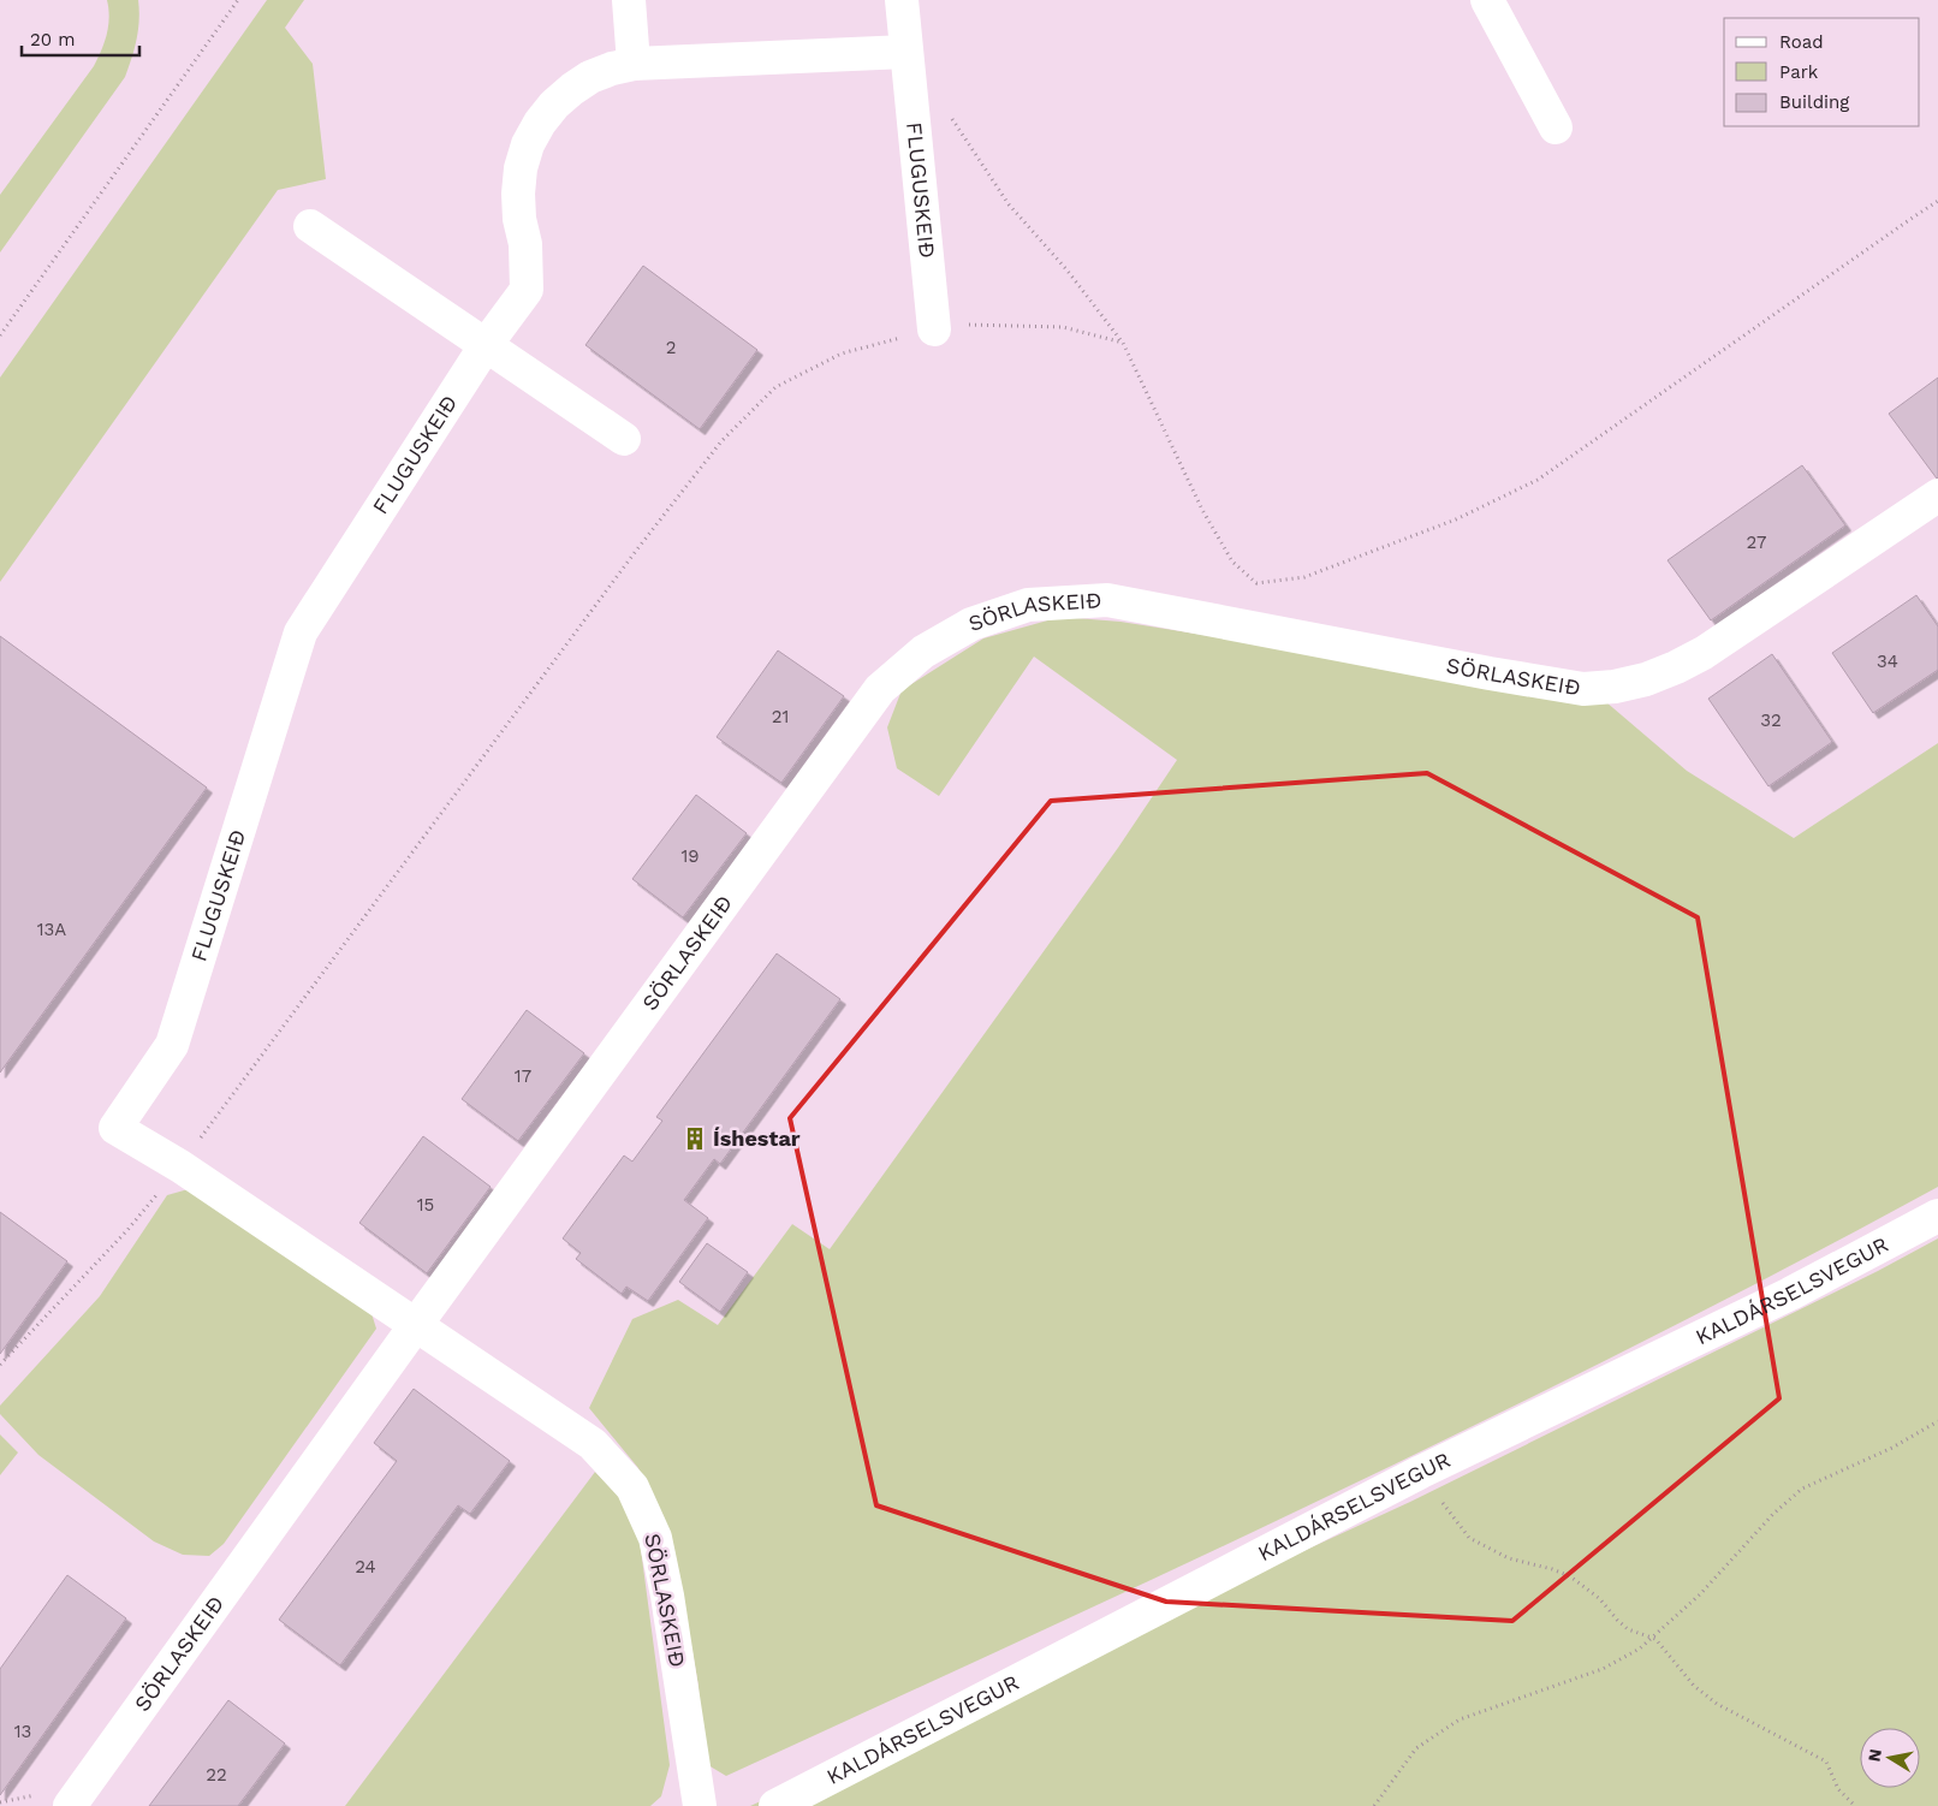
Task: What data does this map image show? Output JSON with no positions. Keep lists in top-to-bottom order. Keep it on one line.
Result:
{"streets":{"street":["FLUGUSKEIÐ","SÖRLASKEIÐ","KALDÁRSELSVEGUR"]},"crossings":[["FLUGUSKEIÐ","SÖRLASKEIÐ"]],"places":{"building":["Íshestar"]},"house_numbers":["2","27","34","21","32","19","13A","17","15","24","13","22"],"legend":["Road","Park","Building"],"scale_bar":"20 m","north":"left"}
